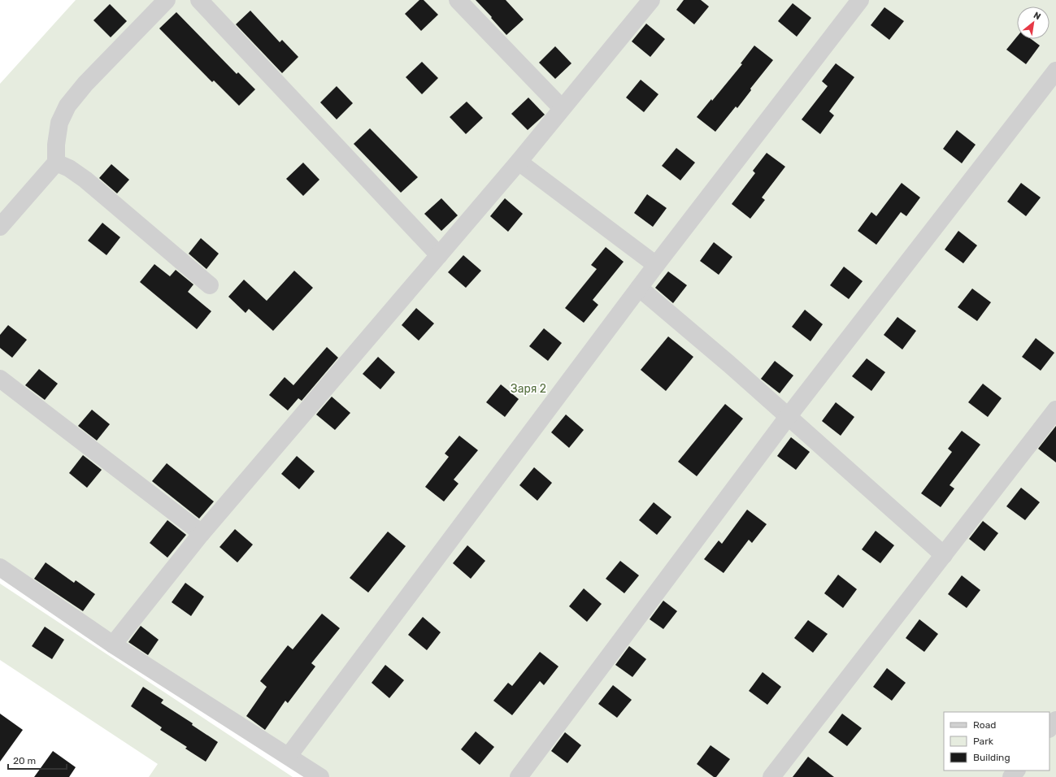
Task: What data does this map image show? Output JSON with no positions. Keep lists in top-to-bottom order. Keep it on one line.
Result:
{"parks":["Заря 2"],"legend":["Road","Park","Building"],"scale_bar":"20 m","north":"top right"}
